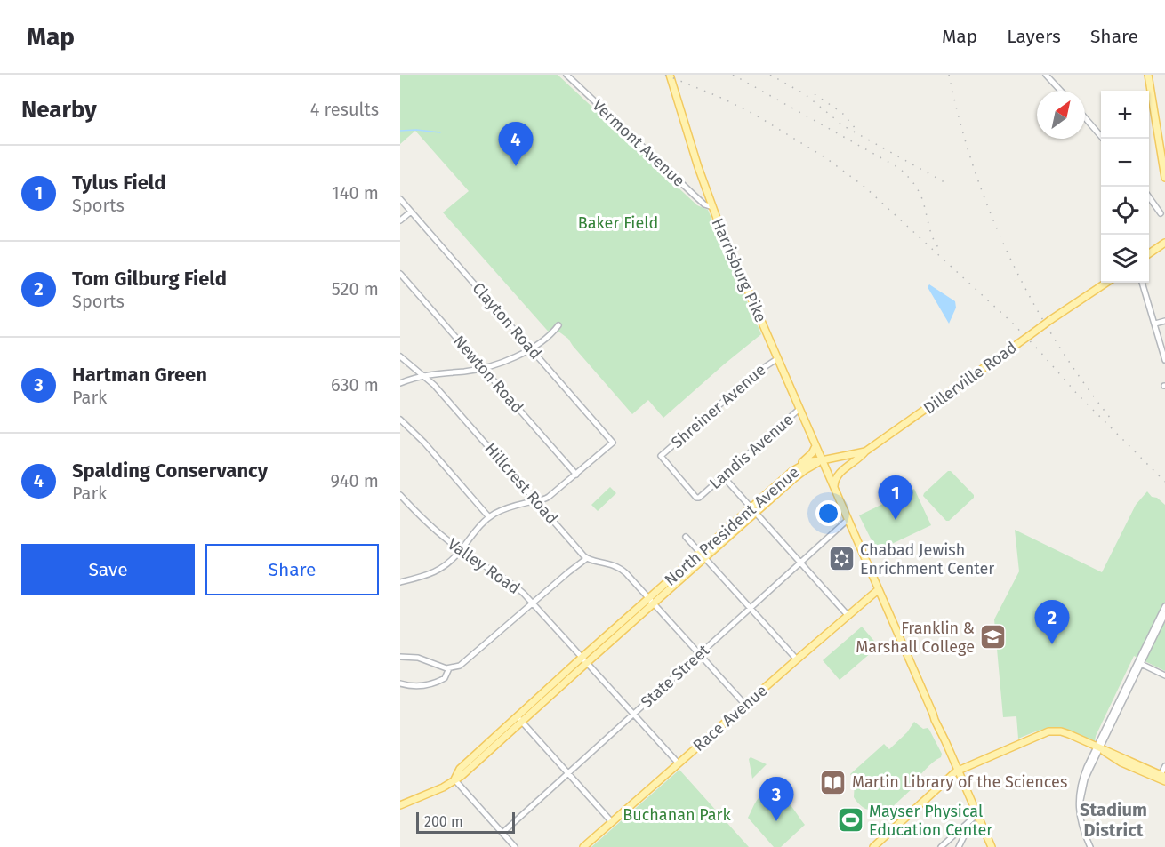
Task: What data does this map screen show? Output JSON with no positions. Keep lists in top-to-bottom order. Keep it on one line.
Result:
{"streets":{"main road":["Harrisburg Pike","Dillerville Road","North President Avenue","Race Avenue"],"street":["Vermont Avenue","Clayton Road","Newton Road","Shreiner Avenue","Landis Avenue","Hillcrest Road","Valley Road","State Street"]},"crossings":[["Vermont Avenue","Harrisburg Pike"],["Harrisburg Pike","Dillerville Road"],["Harrisburg Pike","Shreiner Avenue"],["Harrisburg Pike","Landis Avenue"],["Harrisburg Pike","North President Avenue"],["Harrisburg Pike","State Street"],["Harrisburg Pike","Race Avenue"],["Clayton Road","Newton Road"],["Dillerville Road","North President Avenue"],["Shreiner Avenue","Landis Avenue"],["North President Avenue","Valley Road"],["Valley Road","State Street"],["Valley Road","Race Avenue"]],"districts":["Stadium District"],"parks":["Baker Field","Buchanan Park"],"places":{"synagogue":["Chabad Jewish Enrichment Center"],"school or university":["Franklin & Marshall College"],"library":["Martin Library of the Sciences"],"sports":["Mayser Physical Education Center"]},"scale_bar":"200 m","north":"top right","page":{"header":"Map","nav":["Map","Layers","Share"],"heading":["Nearby","4 results"],"map_buttons":["+","−"],"pins":["4","1","2","3"],"list":[{"mark":"1","name":"Tylus Field","note":"Sports","value":"140 m"},{"mark":"2","name":"Tom Gilburg Field","note":"Sports","value":"520 m"},{"mark":"3","name":"Hartman Green","note":"Park","value":"630 m"},{"mark":"4","name":"Spalding Conservancy","note":"Park","value":"940 m"}],"buttons":["Save","Share"],"scale":"200 m"}}
